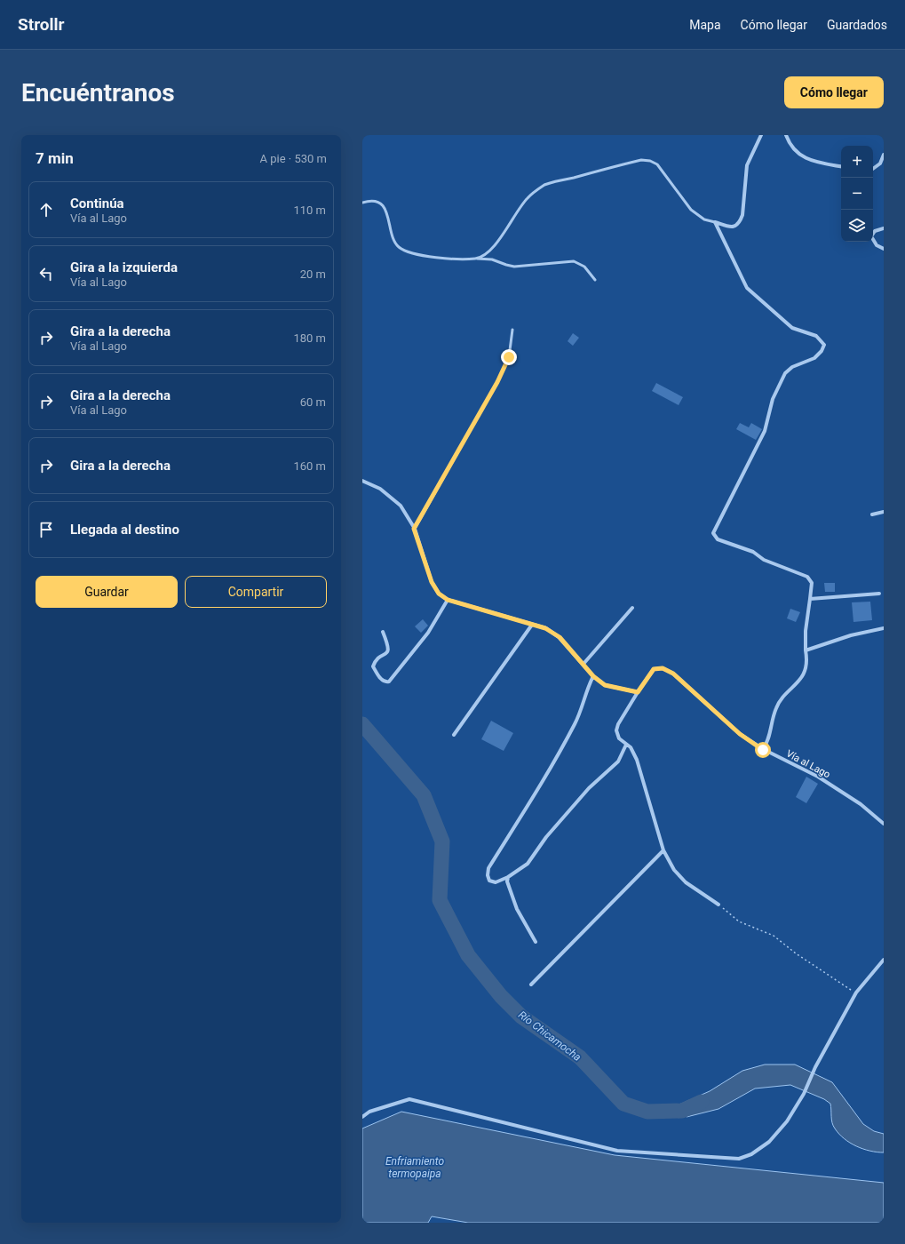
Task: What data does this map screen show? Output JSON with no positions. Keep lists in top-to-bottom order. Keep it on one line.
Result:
{"streets":{"street":["Vía al Lago"]},"water":["Río Chicamocha","Enfriamiento termopaipa"],"page":{"header":"Strollr","nav":["Mapa","Cómo llegar","Guardados"],"buttons":["Cómo llegar",["Guardar","Compartir"]],"title":"Encuéntranos","heading":["7 min","A pie · 530 m"],"map_buttons":["+","−"],"list":[["Continúa","Vía al Lago","110 m"],["Gira a la izquierda","Vía al Lago","20 m"],["Gira a la derecha","Vía al Lago","180 m"],["Gira a la derecha","Vía al Lago","60 m"],["Gira a la derecha","160 m"],"Llegada al destino"]}}
